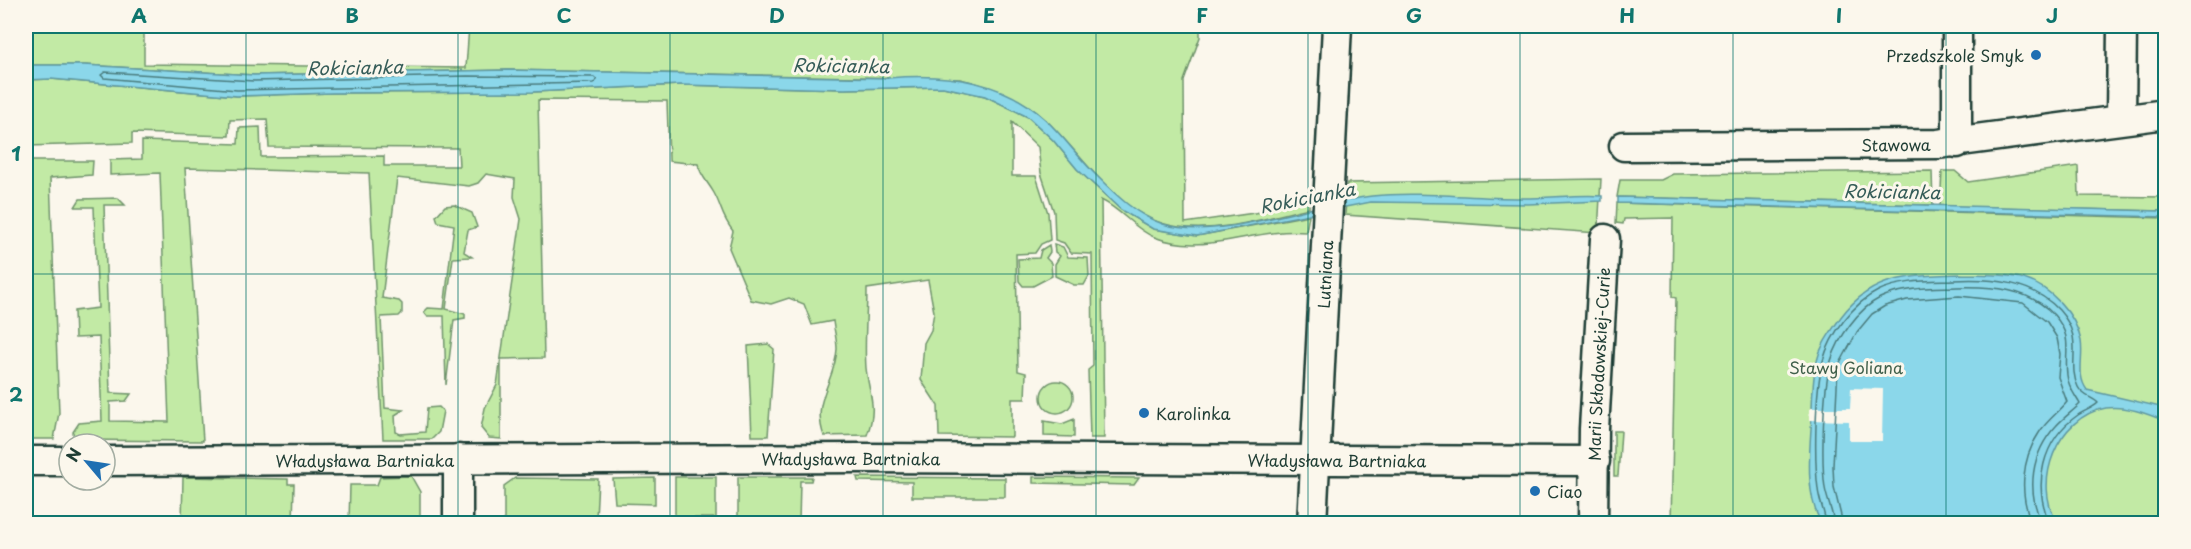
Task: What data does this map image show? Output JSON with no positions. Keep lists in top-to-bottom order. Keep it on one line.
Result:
{"streets":{"street":["Stawowa","Lutniana","Marii Skłodowskiej-Curie","Władysława Bartniaka"]},"crossings":[["Lutniana","Władysława Bartniaka"],["Marii Skłodowskiej-Curie","Władysława Bartniaka"]],"water":["Rokicianka"],"parks":["Stawy Goliana"],"places":["Przedszkole Smyk","Karolinka","Ciao"],"north":"top left","grid":{"columns":["A","B","C","D","E","F","G","H","I","J"],"rows":["1","2"]}}
